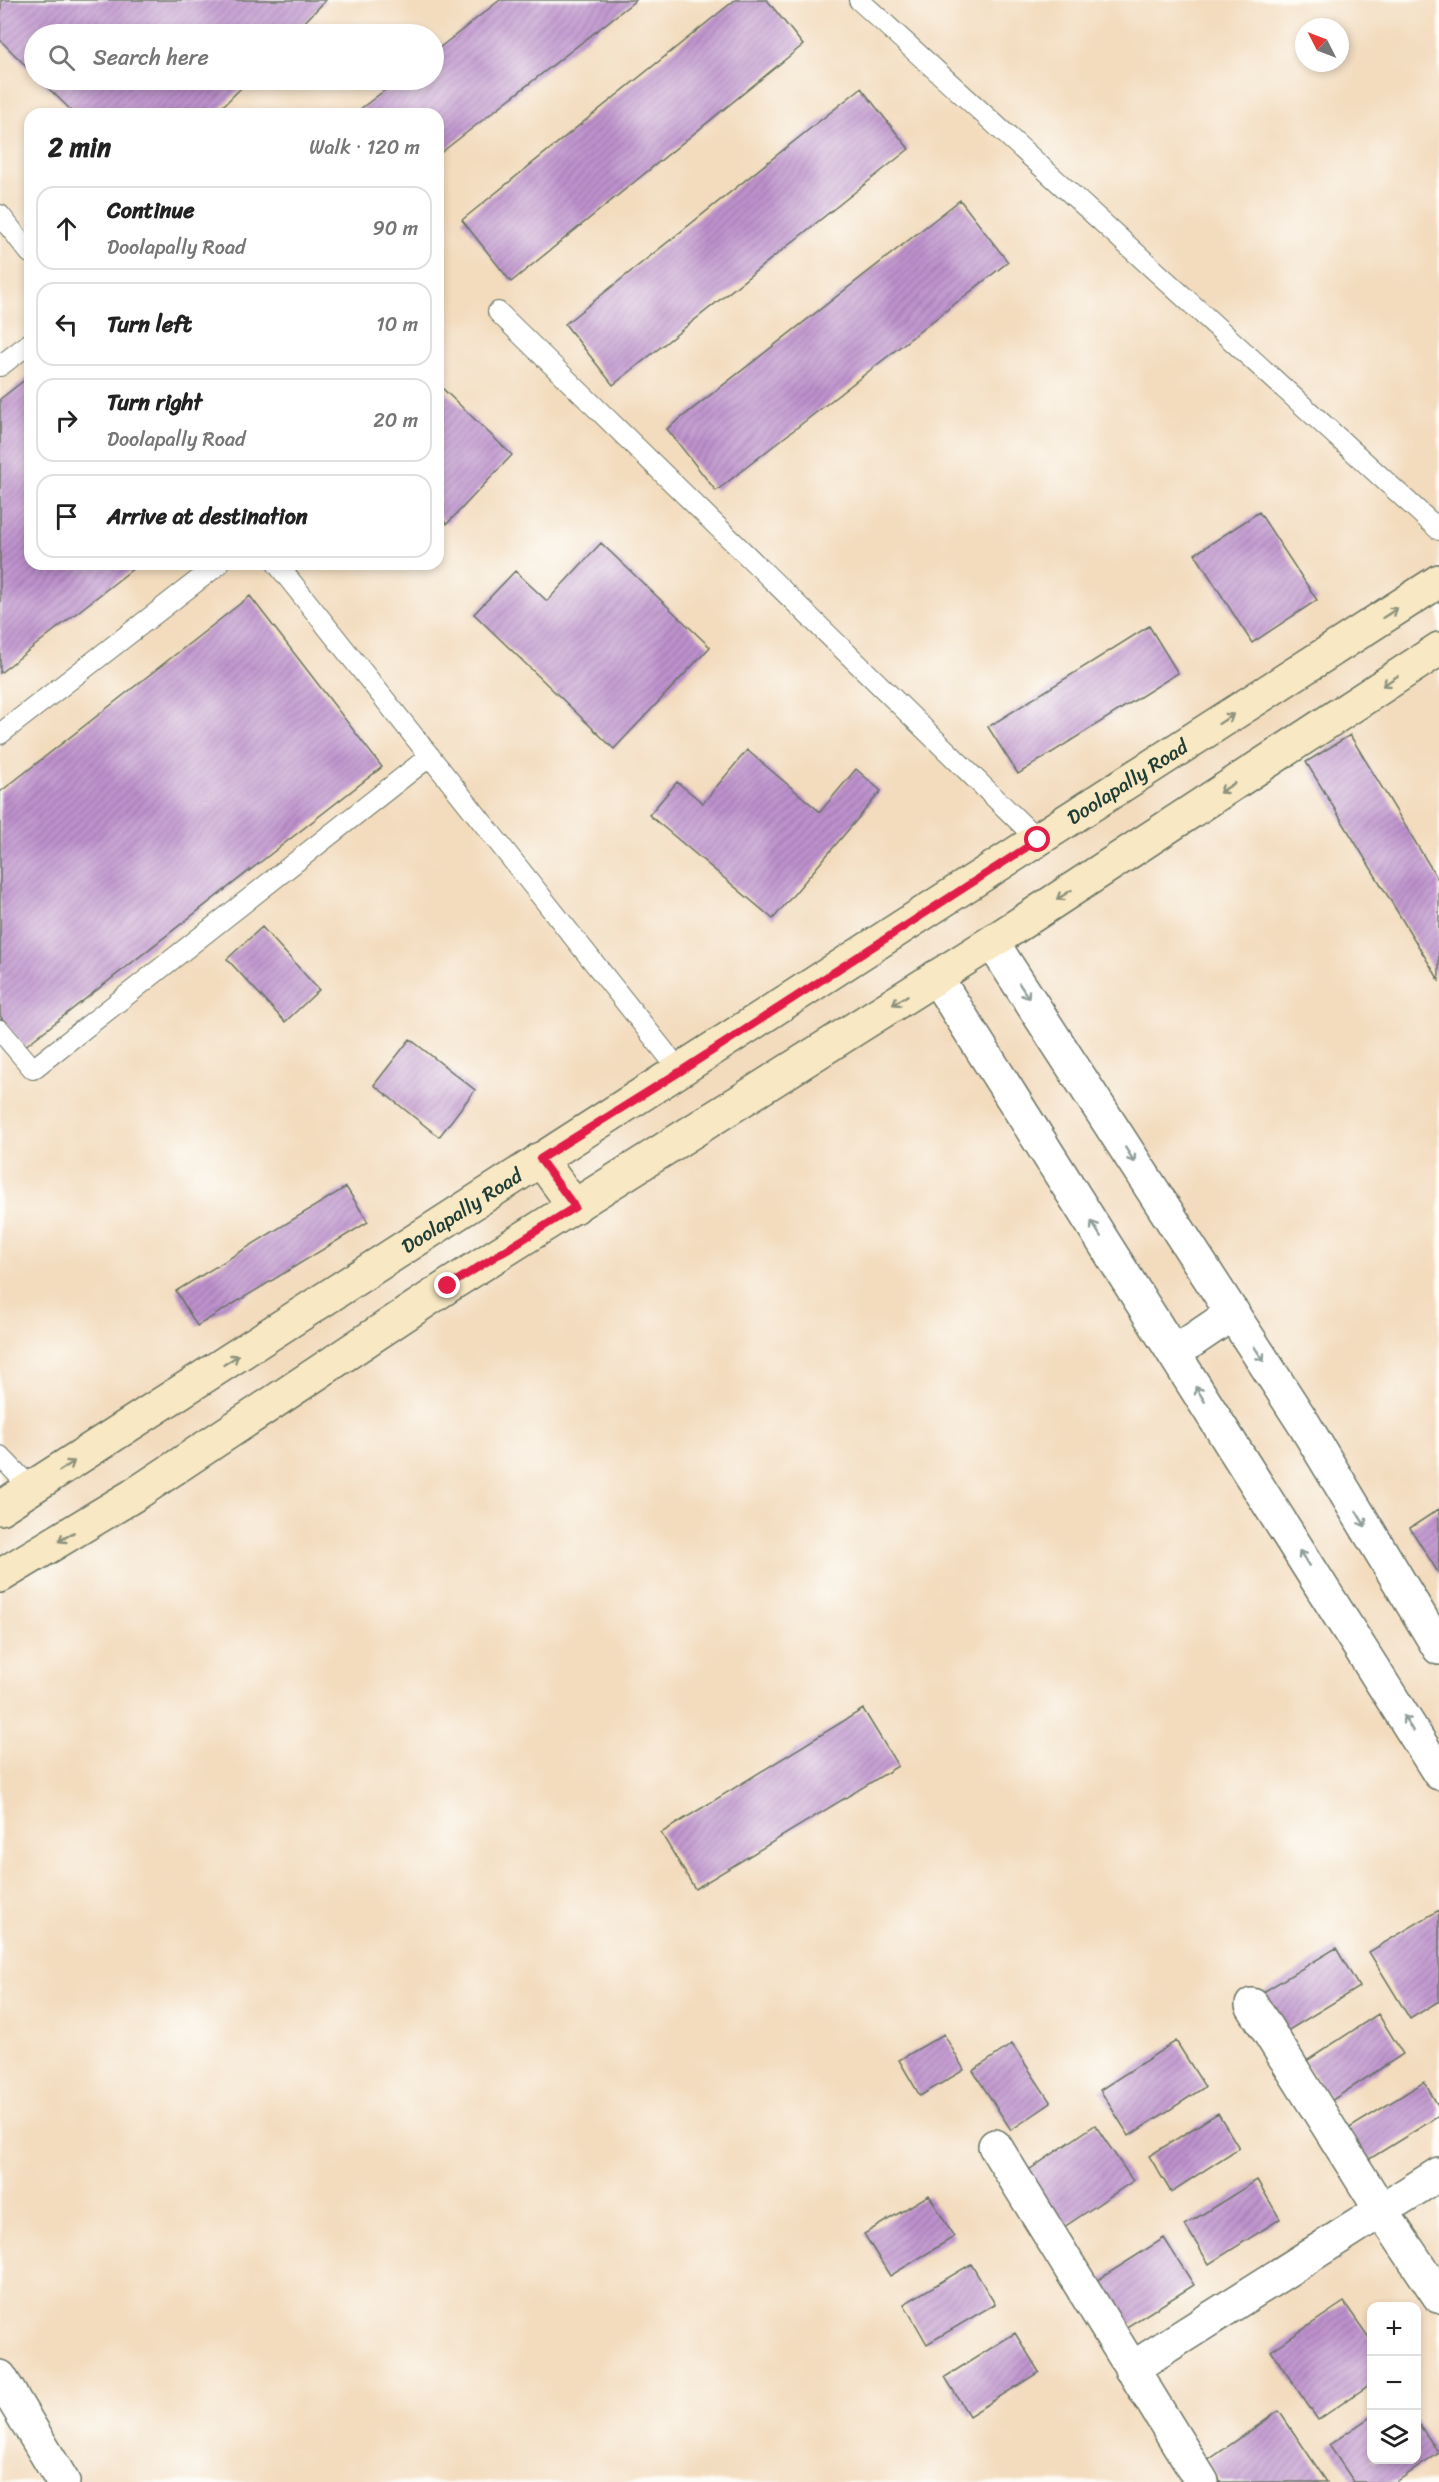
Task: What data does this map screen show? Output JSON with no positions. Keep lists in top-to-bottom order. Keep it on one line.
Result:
{"streets":{"main road":["Doolapally Road"]},"north":"top left","page":{"search":"Search here","heading":["2 min","Walk · 120 m"],"list":[["Continue","Doolapally Road","90 m"],["Turn left","10 m"],["Turn right","Doolapally Road","20 m"],"Arrive at destination"],"map_buttons":["+","−"]}}
